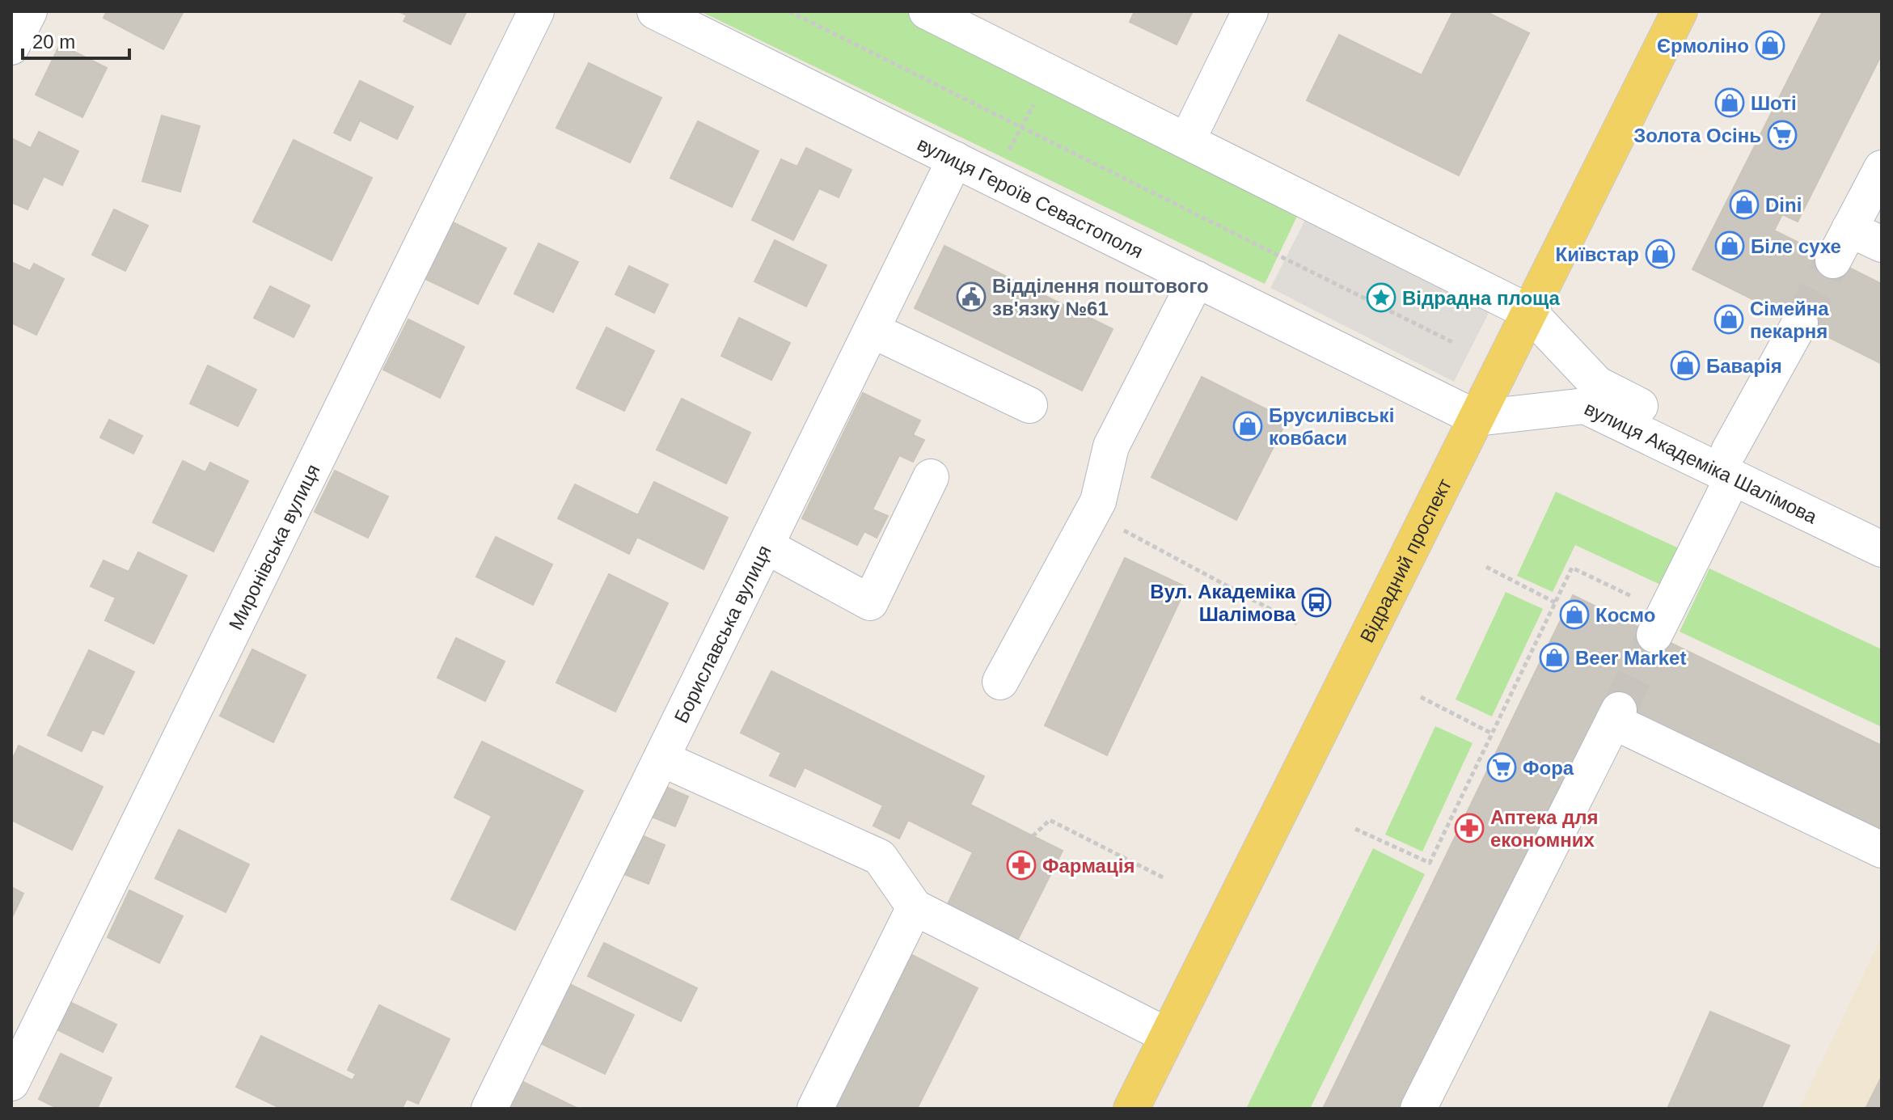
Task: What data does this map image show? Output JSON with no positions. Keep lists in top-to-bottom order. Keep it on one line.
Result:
{"streets":{"main road":["Відрадний проспект"],"street":["вулиця Героїв Севастополя","вулиця Академіка Шалімова","Миронівська вулиця","Бориславська вулиця"]},"crossings":[["вулиця Героїв Севастополя","вулиця Академіка Шалімова"],["вулиця Героїв Севастополя","Відрадний проспект"],["вулиця Героїв Севастополя","Бориславська вулиця"],["вулиця Академіка Шалімова","Відрадний проспект"]],"places":{"shop":["Єрмоліно","Шоті","Dini","Біле сухе","Київстар","Сімейна пекарня","Баварія","Брусилівські ковбаси","Космо","Beer Market"],"supermarket":["Золота Осінь","Фора"],"public building":["Відділення поштового зв'язку №61"],"place":["Відрадна площа"],"bus stop":["Вул. Академіка Шалімова"],"pharmacy":["Аптека для економних","Фармація"]},"scale_bar":"20 m"}
